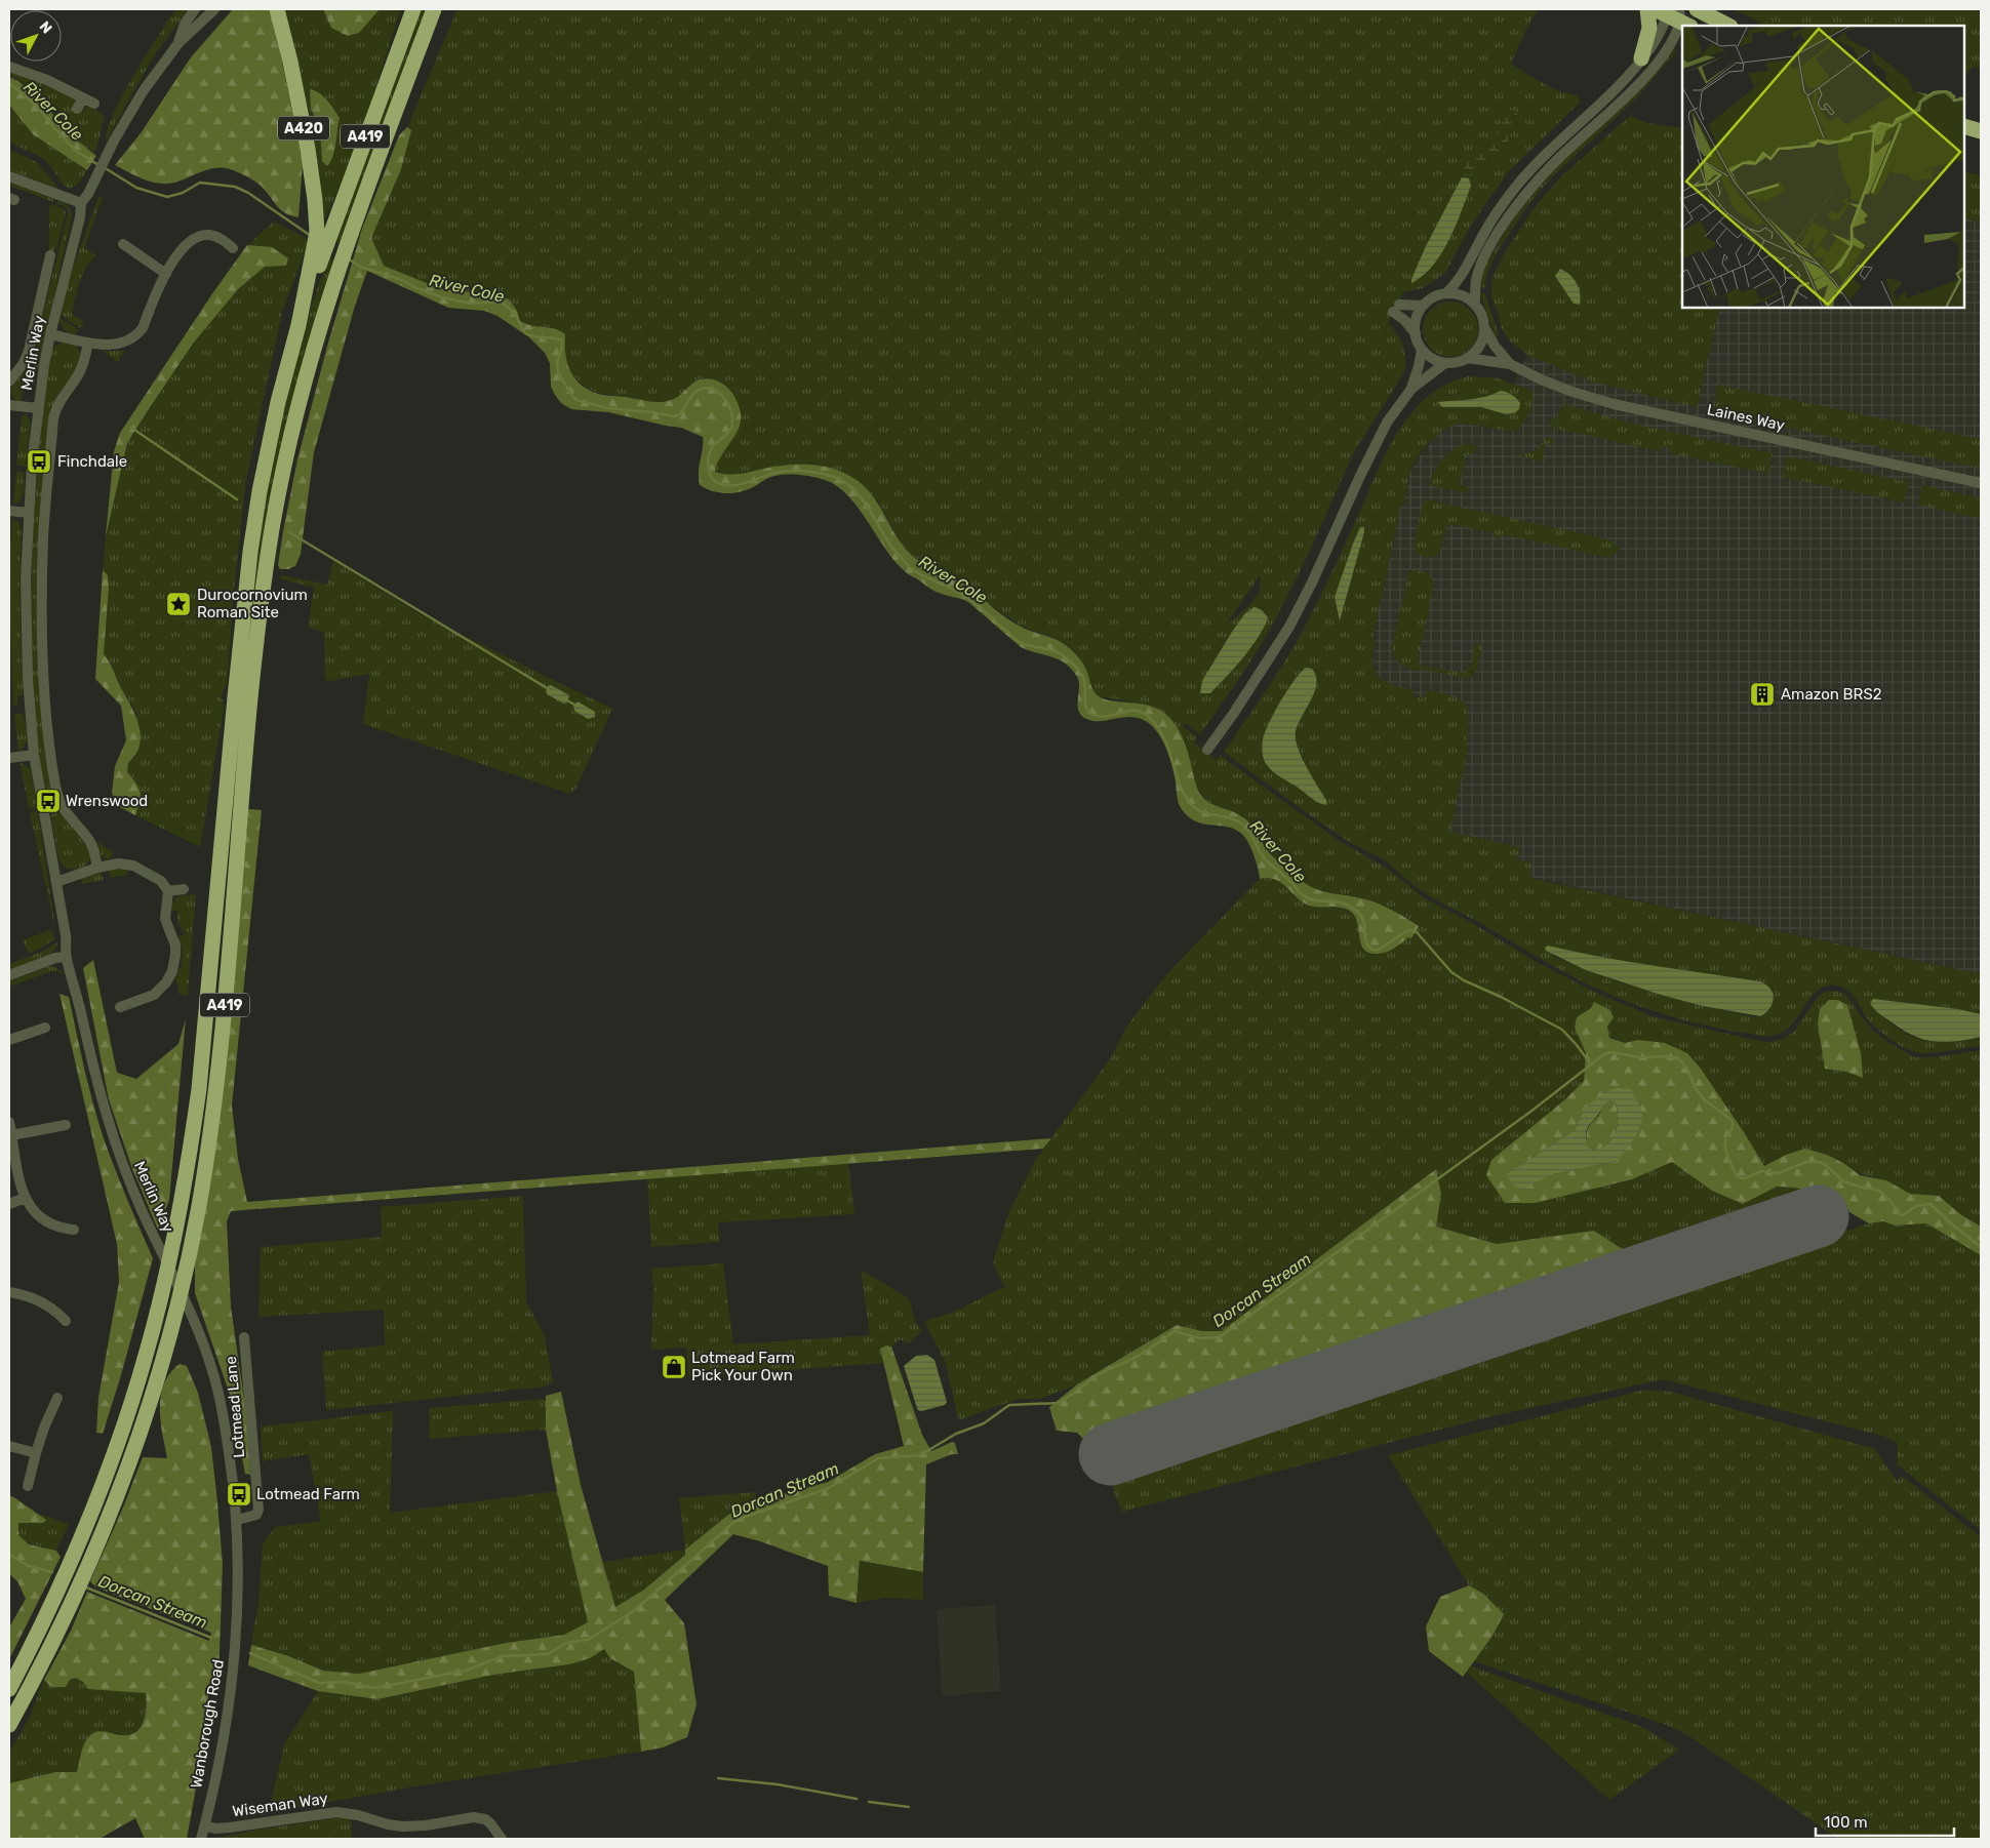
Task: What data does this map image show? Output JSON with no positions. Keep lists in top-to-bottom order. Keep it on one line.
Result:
{"streets":{"highway":["A420","A419"],"street":["Merlin Way","Laines Way","Lotmead Lane","Wanborough Road","Wiseman Way"]},"crossings":[["A420","A419"],["Merlin Way","Lotmead Lane"],["Merlin Way","Wanborough Road"],["Lotmead Lane","Wanborough Road"],["Wanborough Road","Wiseman Way"]],"water":["River Cole","Dorcan Stream"],"places":{"bus stop":["Finchdale","Wrenswood","Lotmead Farm"],"place":["Durocornovium Roman Site"],"building":["Amazon BRS2"],"shop":["Lotmead Farm Pick Your Own"]},"scale_bar":"100 m","north":"top right"}
